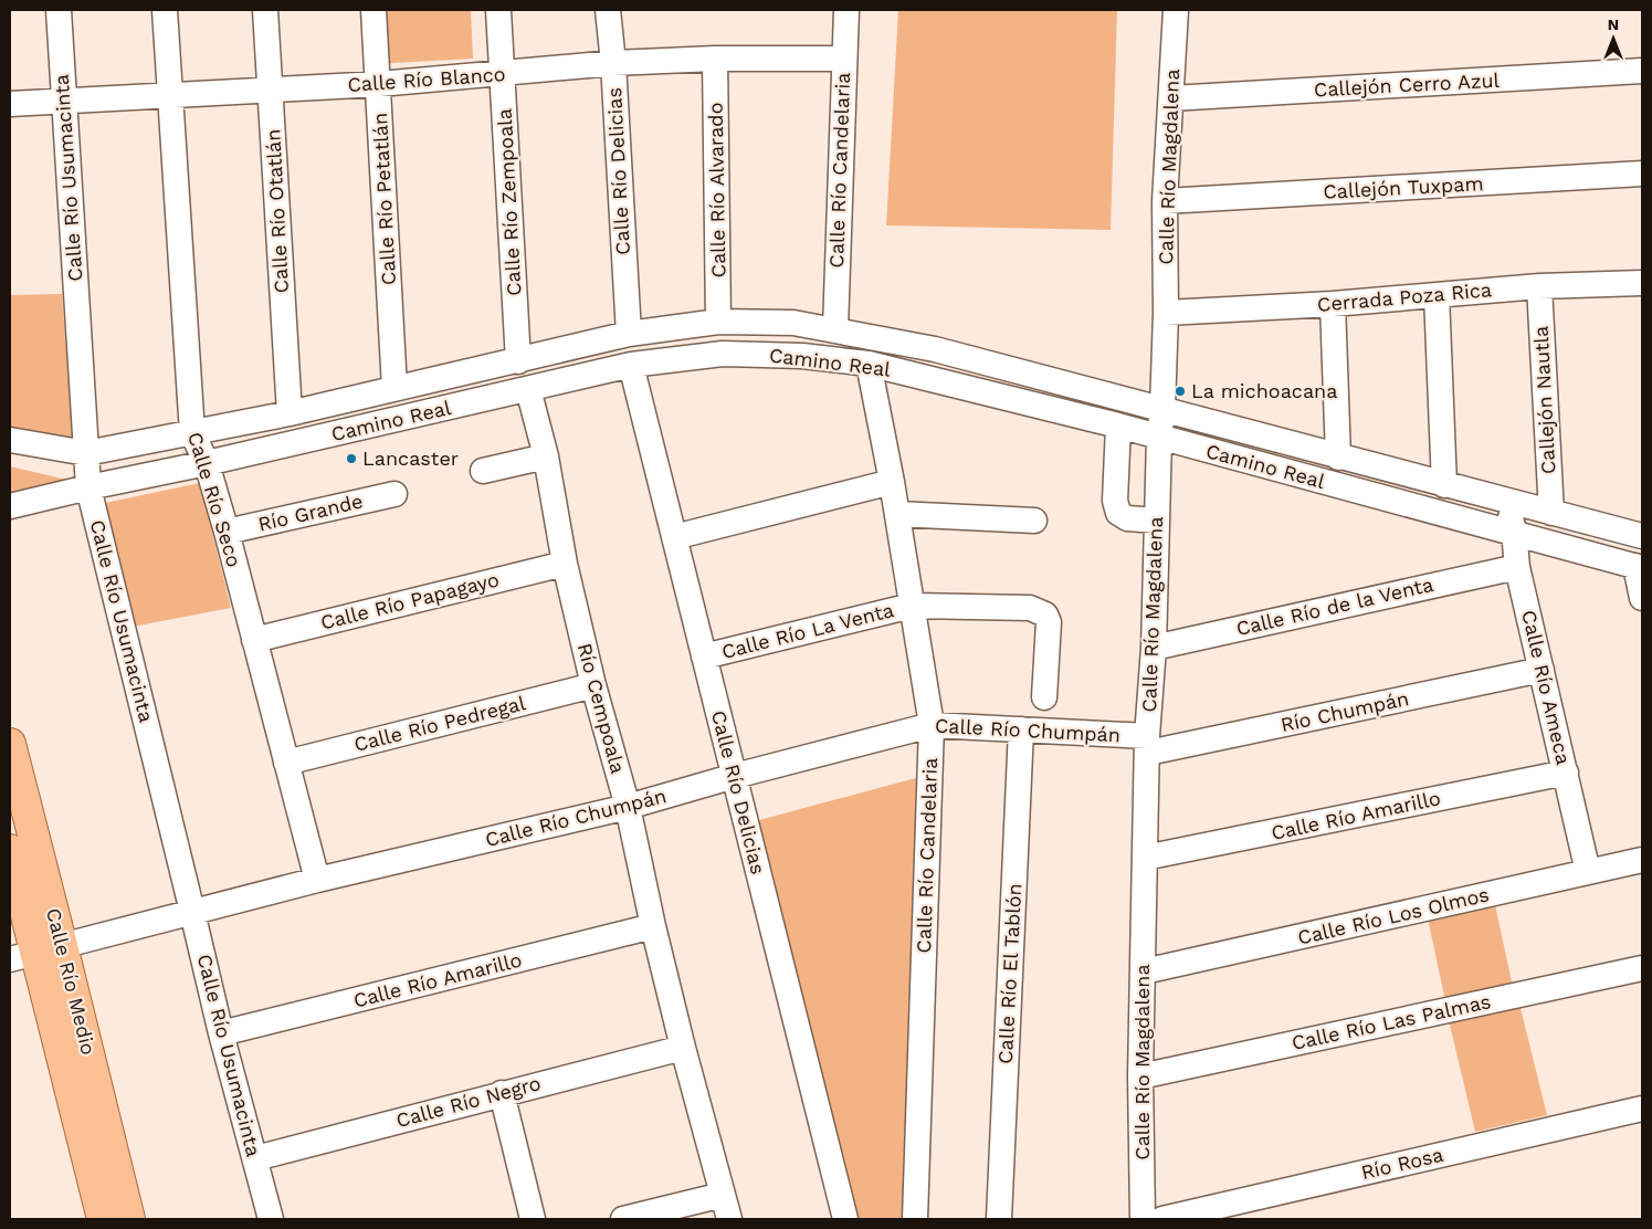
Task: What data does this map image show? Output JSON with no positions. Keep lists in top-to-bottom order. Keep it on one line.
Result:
{"streets":{"main road":["Calle Río Medio"],"street":["Calle Río Blanco","Callejón Cerro Azul","Calle Río Magdalena","Calle Río Candelaria","Calle Río Delicias","Calle Río Usumacinta","Callejón Tuxpam","Calle Río Alvarado","Calle Río Petatlán","Calle Río Zempoala","Calle Río Otatlán","Cerrada Poza Rica","Camino Real","Callejón Nautla","Calle Río Seco","Río Grande","Calle Río Papagayo","Calle Río de la Venta","Calle Río La Venta","Calle Río Ameca","Río Cempoala","Río Chumpán","Calle Río Pedregal","Calle Río Chumpán","Calle Río Amarillo","Calle Río Los Olmos","Calle Río El Tablón","Calle Río Las Palmas","Calle Río Negro","Río Rosa"]},"crossings":[["Calle Río Blanco","Calle Río Candelaria"],["Calle Río Blanco","Calle Río Delicias"],["Calle Río Blanco","Calle Río Usumacinta"],["Calle Río Blanco","Calle Río Alvarado"],["Calle Río Blanco","Calle Río Petatlán"],["Calle Río Blanco","Calle Río Zempoala"],["Calle Río Blanco","Calle Río Otatlán"],["Calle Río Blanco","Calle Río Seco"],["Callejón Cerro Azul","Calle Río Magdalena"],["Calle Río Magdalena","Callejón Tuxpam"],["Calle Río Magdalena","Cerrada Poza Rica"],["Calle Río Magdalena","Camino Real"],["Calle Río Magdalena","Calle Río de la Venta"],["Calle Río Magdalena","Río Chumpán"],["Calle Río Magdalena","Calle Río Chumpán"],["Calle Río Magdalena","Calle Río Amarillo"],["Calle Río Magdalena","Calle Río Los Olmos"],["Calle Río Magdalena","Calle Río Las Palmas"],["Calle Río Candelaria","Camino Real"],["Calle Río Candelaria","Calle Río La Venta"],["Calle Río Candelaria","Calle Río Chumpán"],["Calle Río Delicias","Camino Real"],["Calle Río Delicias","Calle Río La Venta"],["Calle Río Delicias","Calle Río Chumpán"],["Calle Río Usumacinta","Camino Real"],["Calle Río Usumacinta","Calle Río Chumpán"],["Calle Río Usumacinta","Calle Río Amarillo"],["Calle Río Usumacinta","Calle Río Negro"],["Calle Río Alvarado","Camino Real"],["Calle Río Petatlán","Camino Real"],["Calle Río Zempoala","Camino Real"],["Calle Río Otatlán","Camino Real"],["Cerrada Poza Rica","Callejón Nautla"],["Camino Real","Callejón Nautla"],["Camino Real","Calle Río Seco"],["Camino Real","Calle Río Ameca"],["Camino Real","Río Cempoala"],["Calle Río Seco","Río Grande"],["Calle Río Seco","Calle Río Papagayo"],["Calle Río Seco","Calle Río Pedregal"],["Calle Río Seco","Calle Río Chumpán"],["Calle Río Papagayo","Río Cempoala"],["Calle Río de la Venta","Calle Río Ameca"],["Calle Río Ameca","Río Chumpán"],["Calle Río Ameca","Calle Río Amarillo"],["Calle Río Ameca","Calle Río Los Olmos"],["Río Cempoala","Calle Río Pedregal"],["Río Cempoala","Calle Río Chumpán"],["Río Cempoala","Calle Río Amarillo"],["Río Cempoala","Calle Río Negro"],["Río Chumpán","Calle Río Chumpán"],["Calle Río Chumpán","Calle Río El Tablón"],["Calle Río Chumpán","Calle Río Medio"]],"places":["La michoacana","Lancaster"],"north":"top"}
